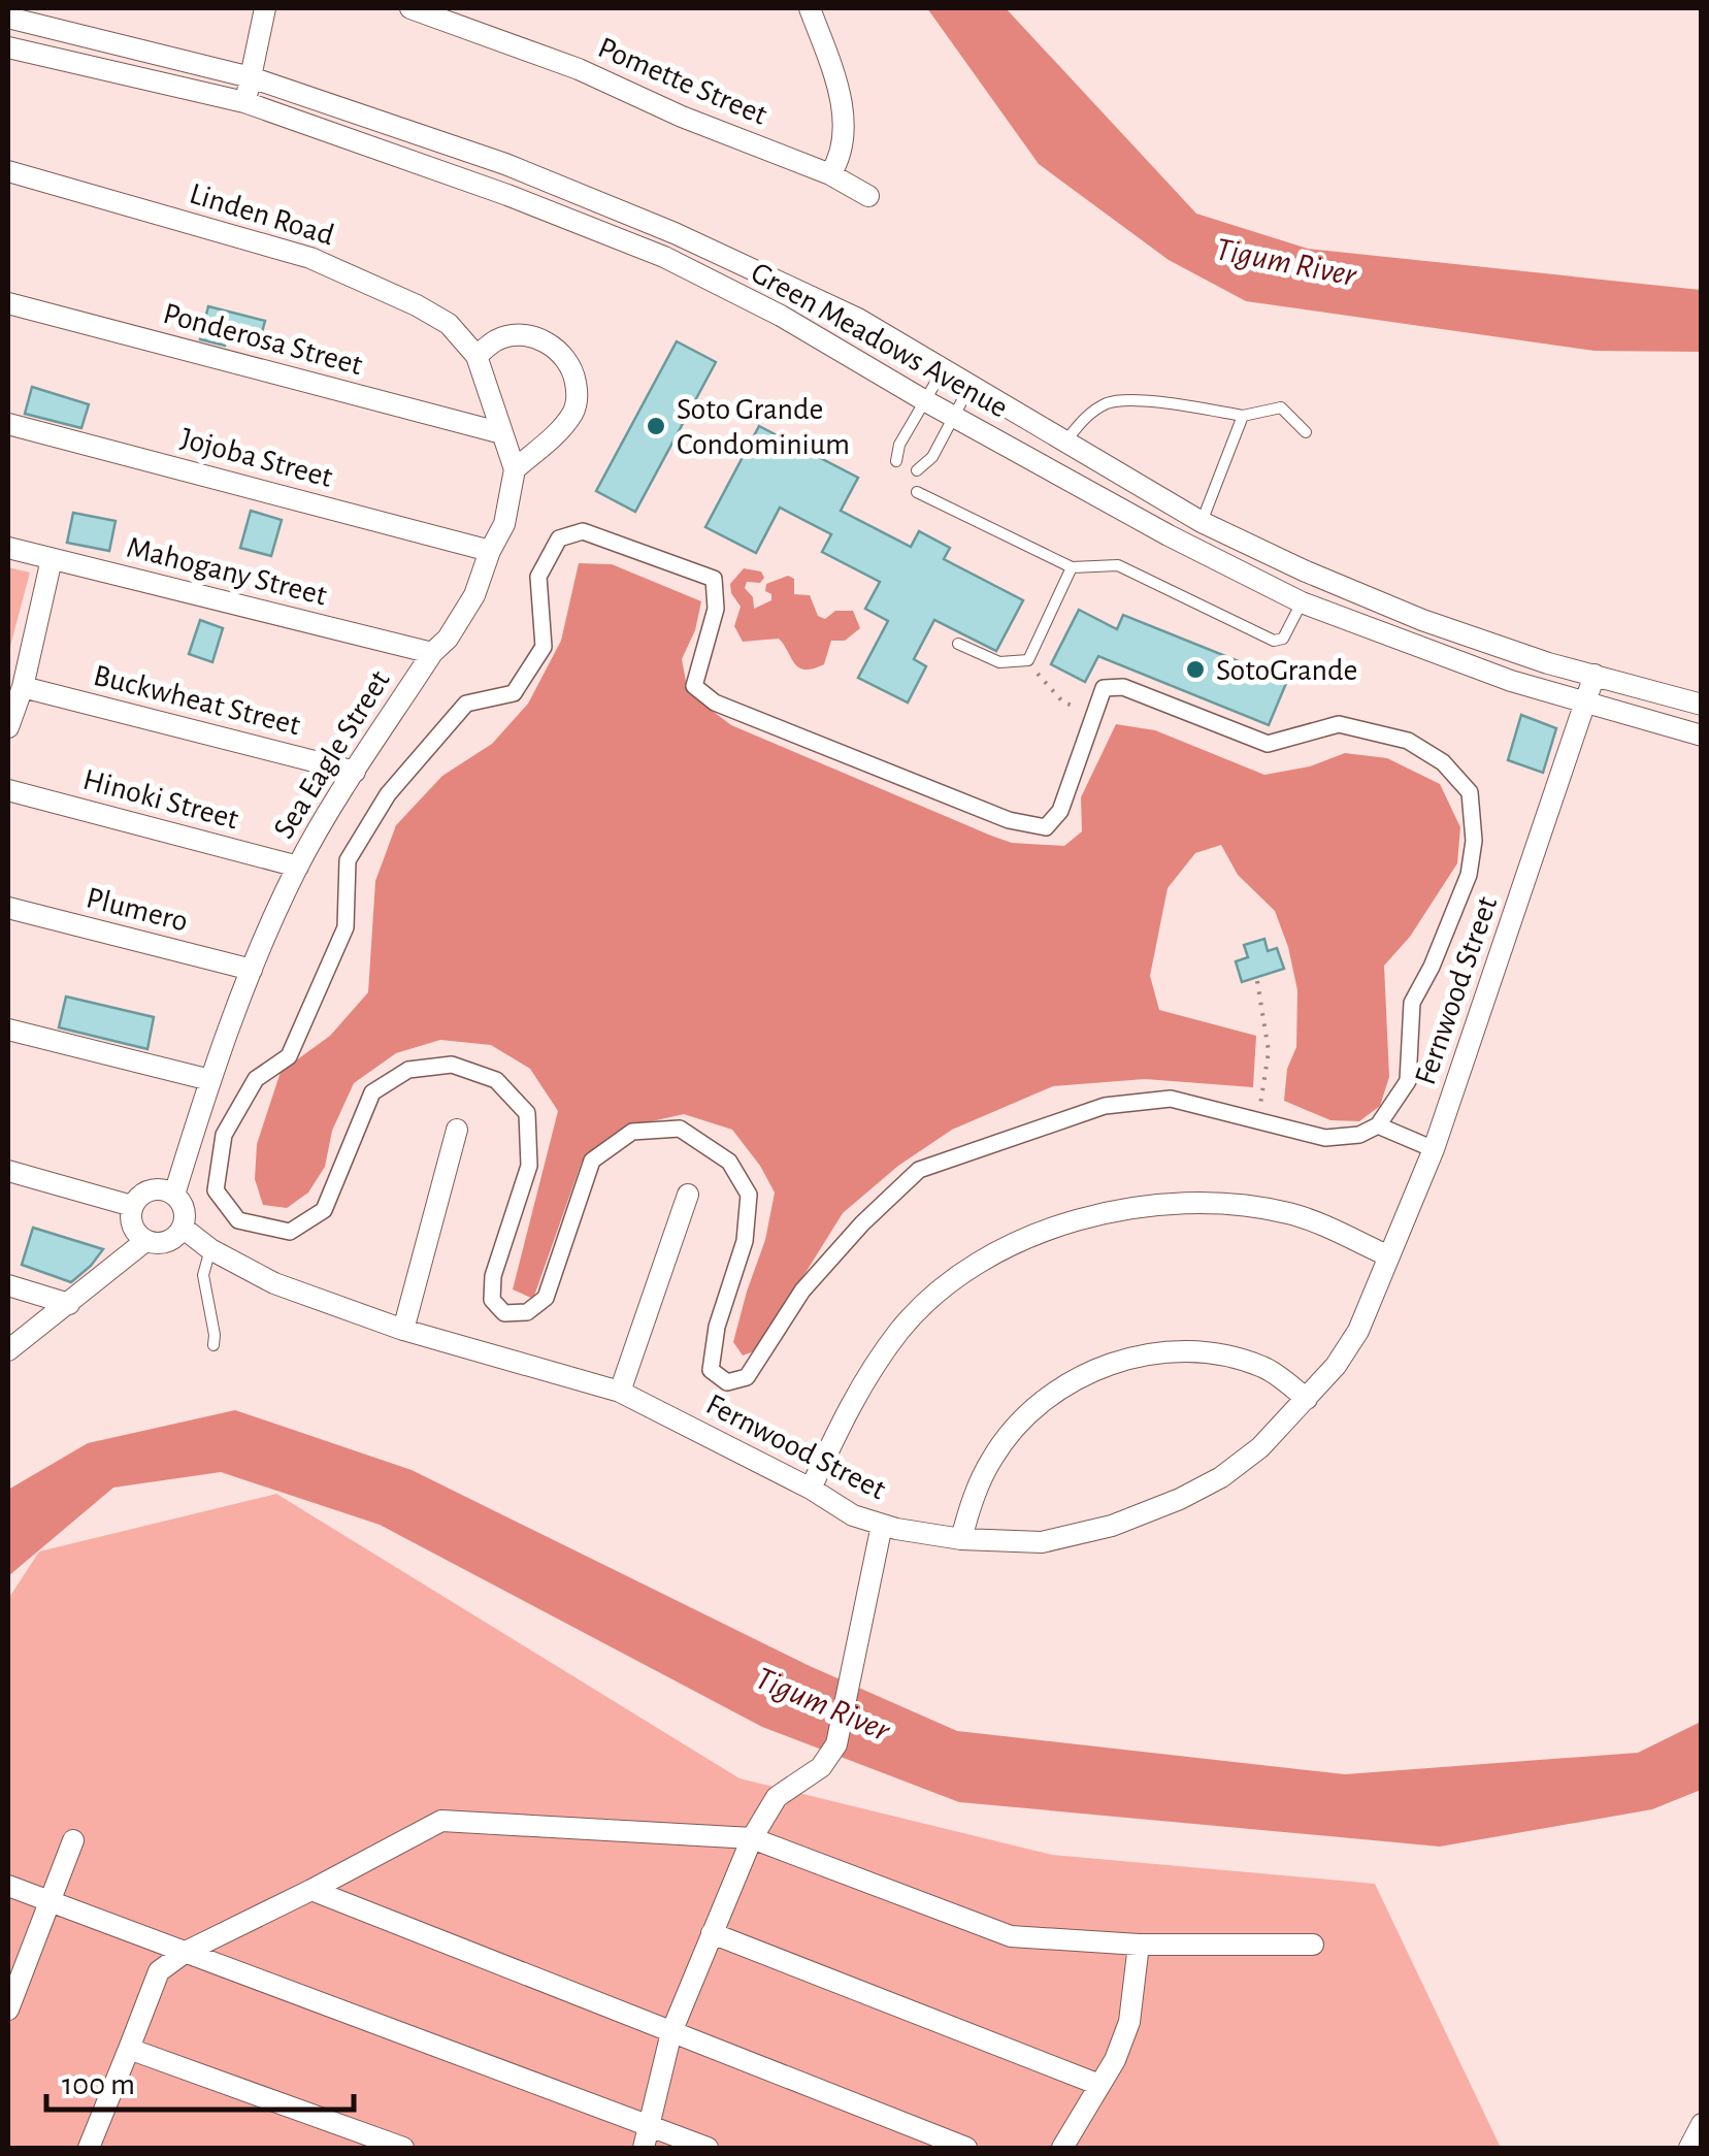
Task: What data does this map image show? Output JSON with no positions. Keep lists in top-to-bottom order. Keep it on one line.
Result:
{"streets":{"street":["Pomette Street","Linden Road","Ponderosa Street","Green Meadows Avenue","Jojoba Street","Mahogany Street","Buckwheat Street","Sea Eagle Street","Hinoki Street","Plumero","Fernwood Street"]},"crossings":[["Linden Road","Sea Eagle Street"],["Ponderosa Street","Sea Eagle Street"],["Green Meadows Avenue","Fernwood Street"],["Jojoba Street","Sea Eagle Street"],["Mahogany Street","Sea Eagle Street"],["Buckwheat Street","Sea Eagle Street"],["Sea Eagle Street","Hinoki Street"],["Sea Eagle Street","Plumero"],["Sea Eagle Street","Fernwood Street"]],"water":["Tigum River"],"places":["Soto Grande Condominium","SotoGrande"],"scale_bar":"100 m"}
